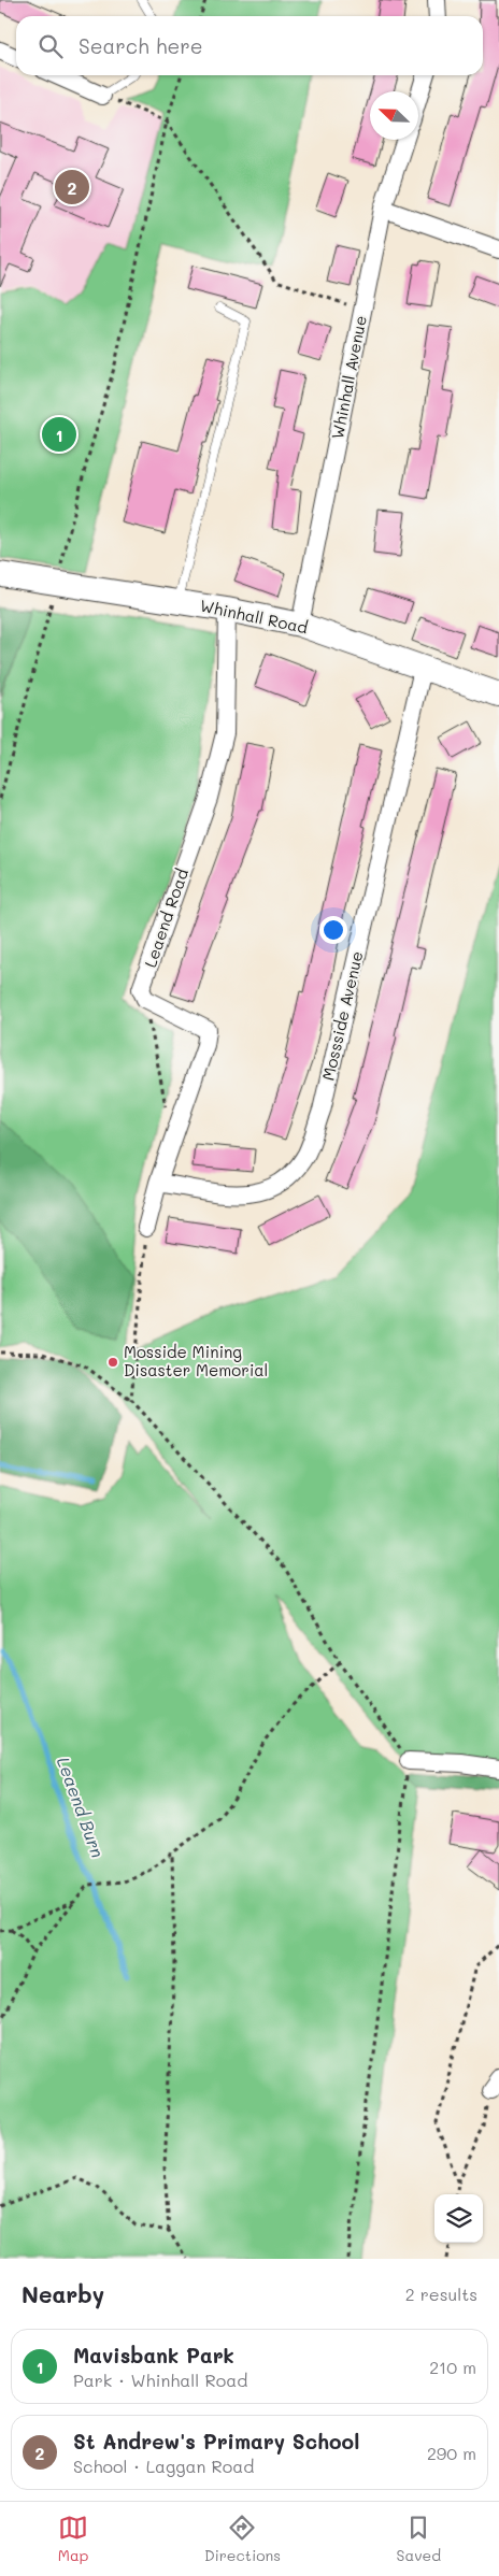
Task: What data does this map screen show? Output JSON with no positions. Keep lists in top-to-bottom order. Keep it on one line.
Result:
{"streets":{"street":["Whinhall Avenue","Whinhall Road","Leaend Road","Mossside Avenue"]},"crossings":[["Whinhall Avenue","Whinhall Road"],["Whinhall Road","Leaend Road"],["Whinhall Road","Mossside Avenue"]],"water":["Leaend Burn"],"places":["Mosside Mining Disaster Memorial"],"north":"top left","page":{"search":"Search here","pins":["2","1"],"heading":["Nearby","2 results"],"list":[{"mark":"1","name":"Mavisbank Park","note":"Park · Whinhall Road","value":"210 m"},{"mark":"2","name":"St Andrew's Primary School","note":"School · Laggan Road","value":"290 m"}],"nav":["Map","Directions","Saved"]}}
